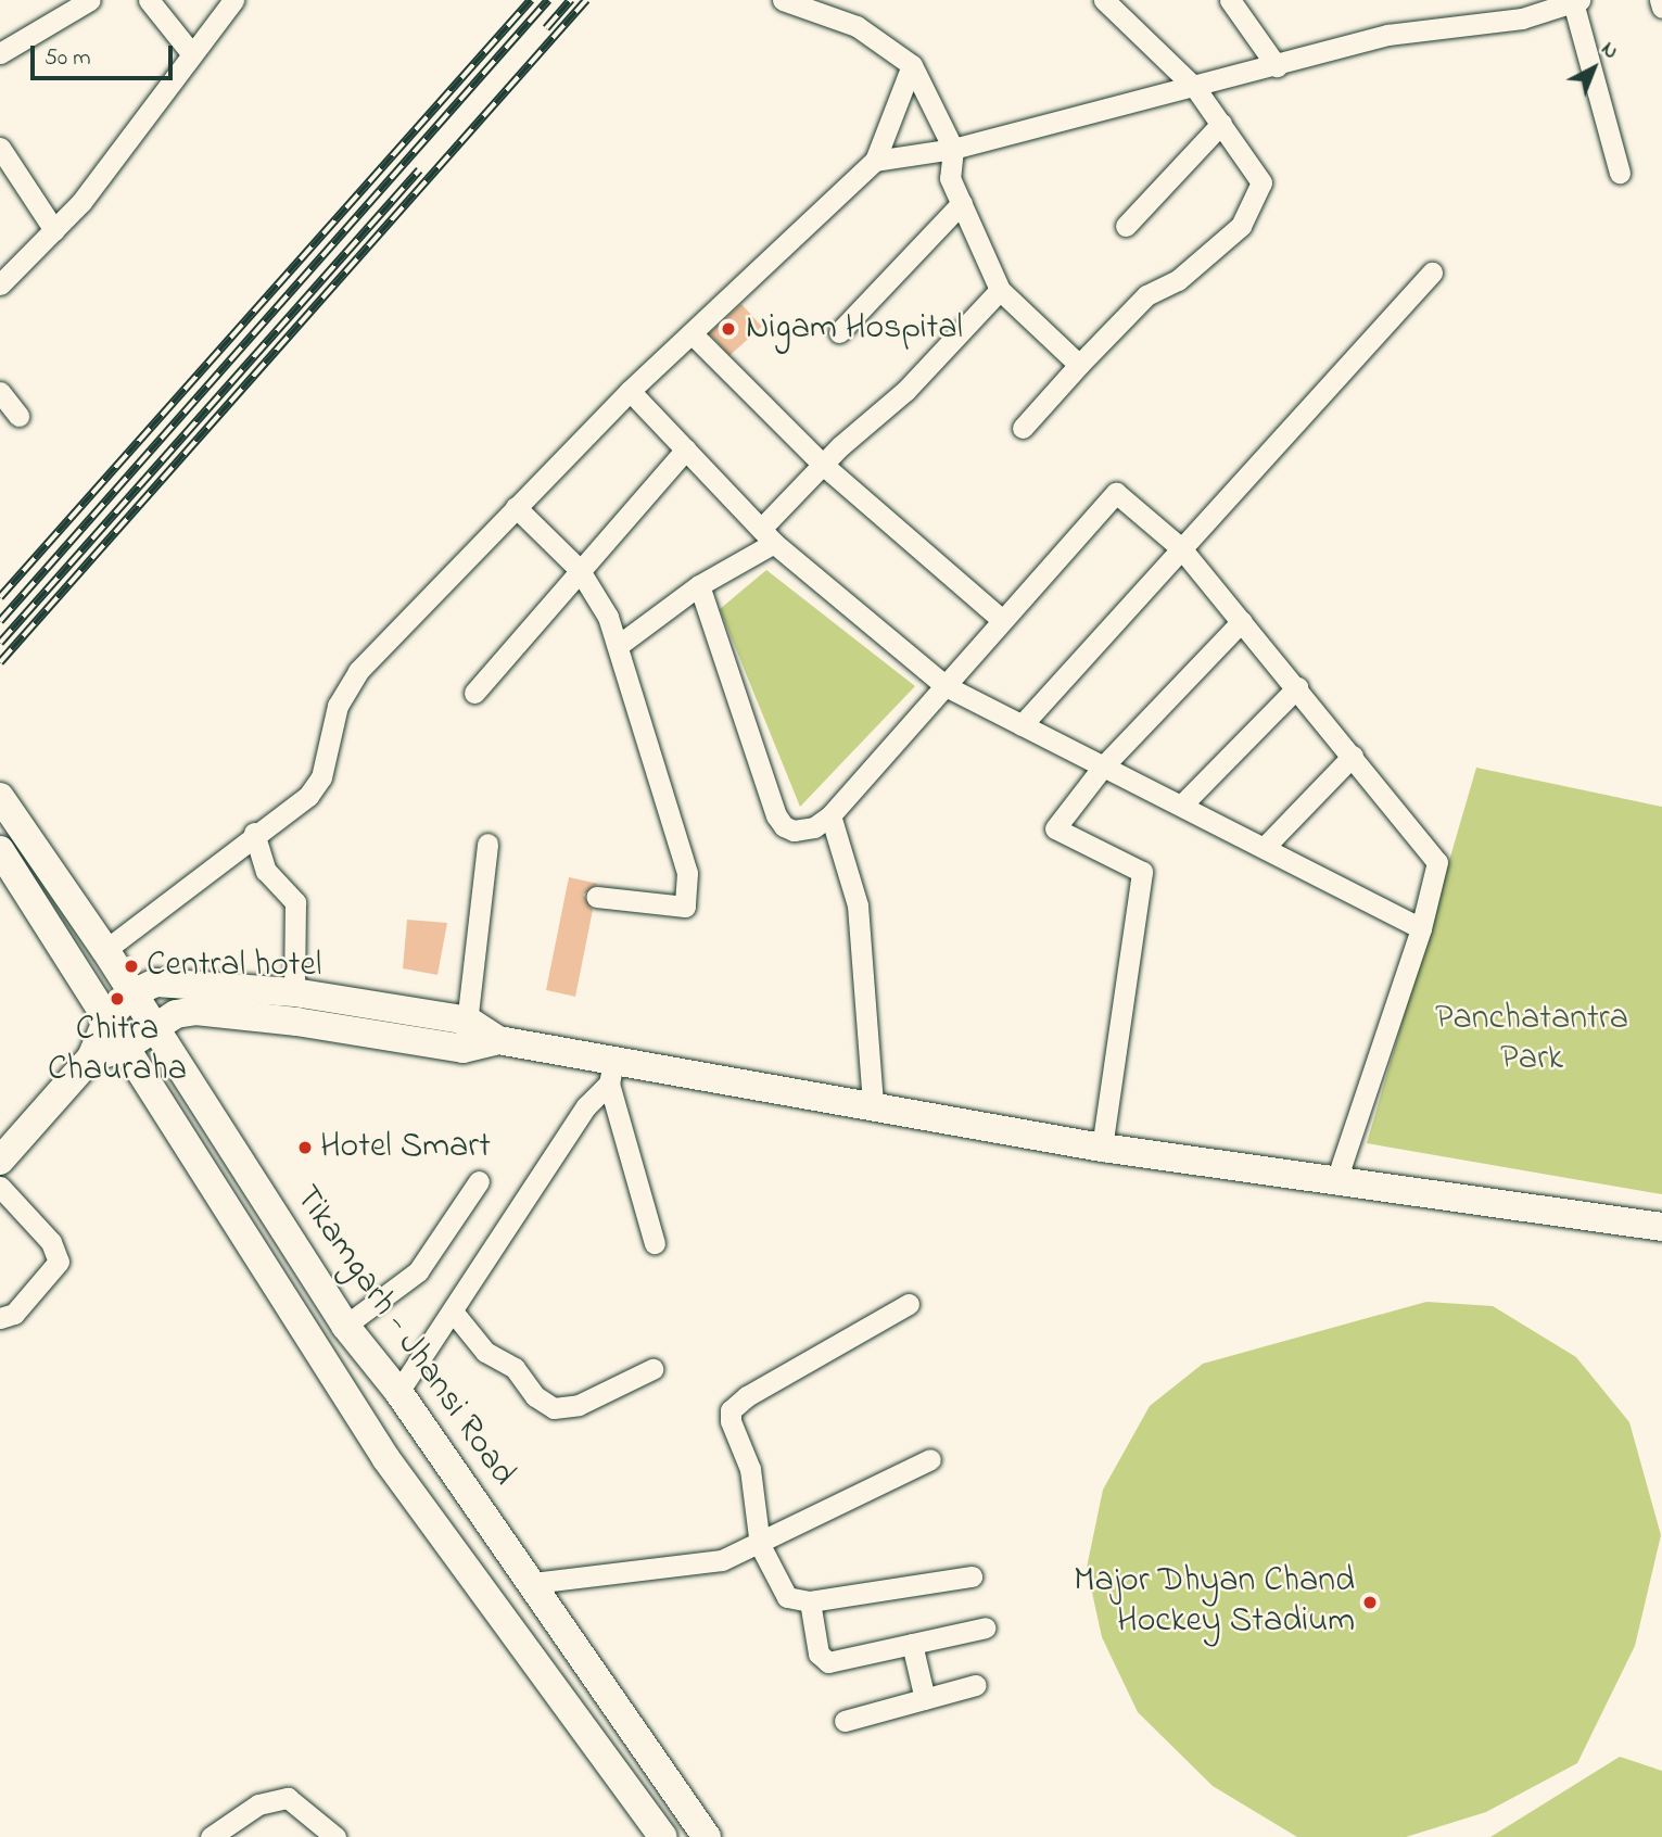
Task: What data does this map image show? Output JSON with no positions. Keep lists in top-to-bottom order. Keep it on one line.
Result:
{"streets":{"street":["Tikamgarh - Jhansi Road"]},"parks":["Panchatantra Park"],"places":["Nigam Hospital","Central hotel","Chitra Chauraha","Hotel Smart","Major Dhyan Chand Hockey Stadium"],"scale_bar":"50 m","north":"top right"}
